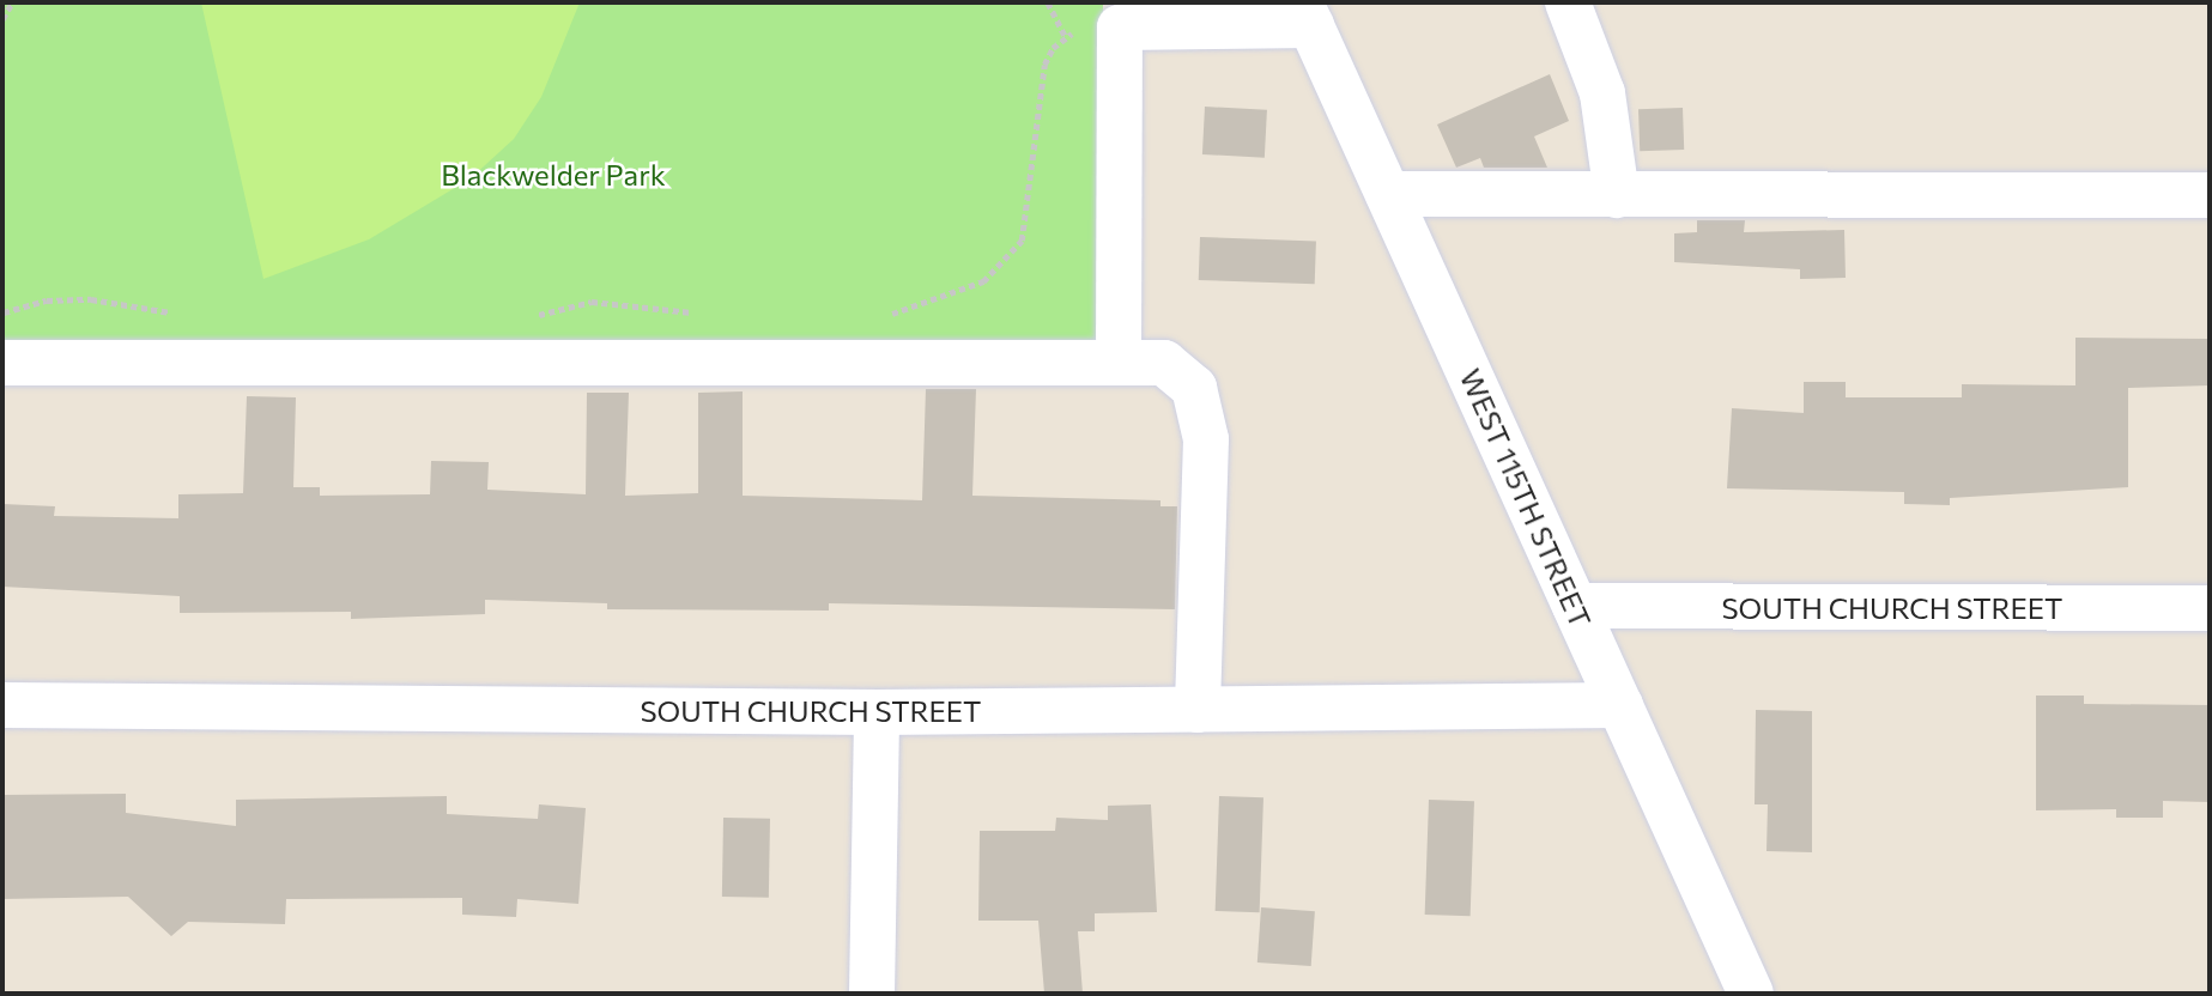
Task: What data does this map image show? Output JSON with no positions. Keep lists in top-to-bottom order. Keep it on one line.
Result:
{"streets":{"street":["WEST 115TH STREET","SOUTH CHURCH STREET"]},"crossings":[["WEST 115TH STREET","SOUTH CHURCH STREET"]],"parks":["Blackwelder Park"]}
